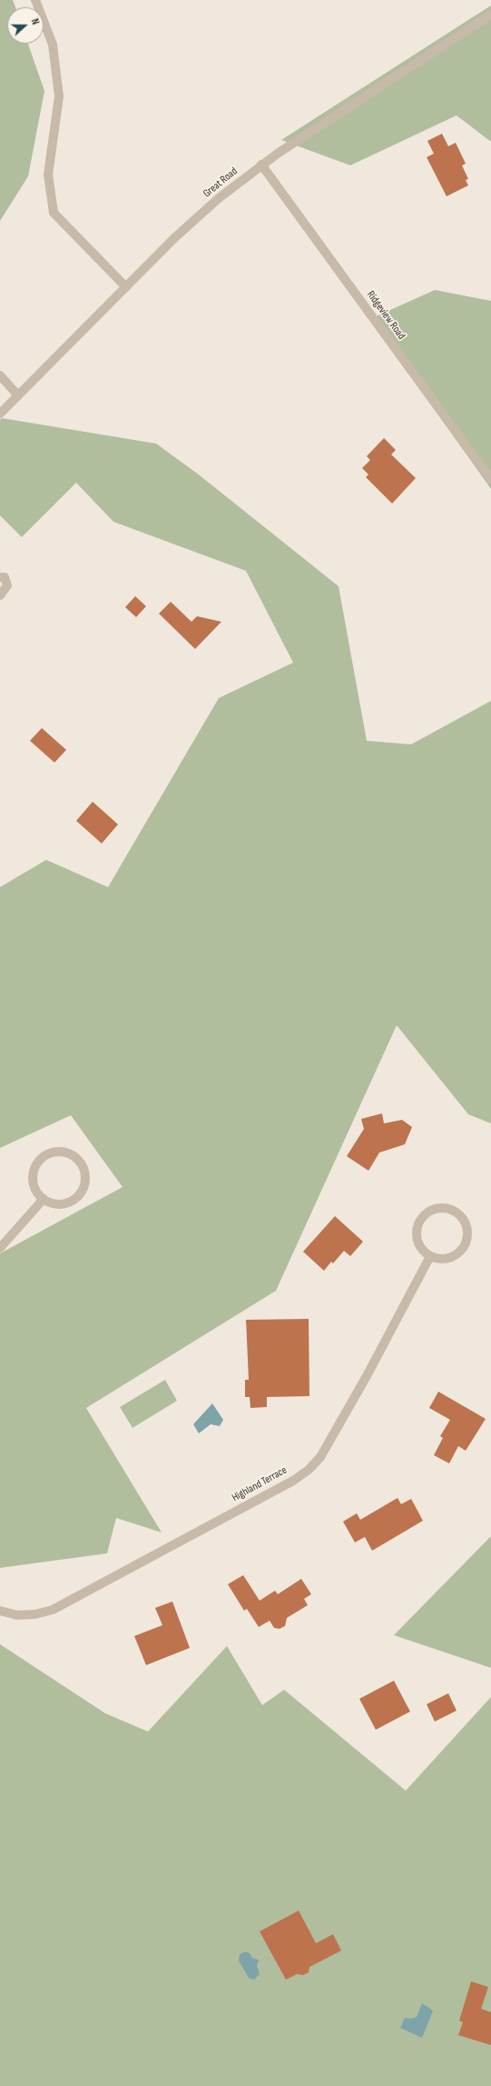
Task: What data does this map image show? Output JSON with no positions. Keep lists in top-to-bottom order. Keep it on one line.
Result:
{"streets":{"street":["Great Road","Ridgeview Road","Highland Terrace"]},"crossings":[["Great Road","Ridgeview Road"]],"north":"right"}
